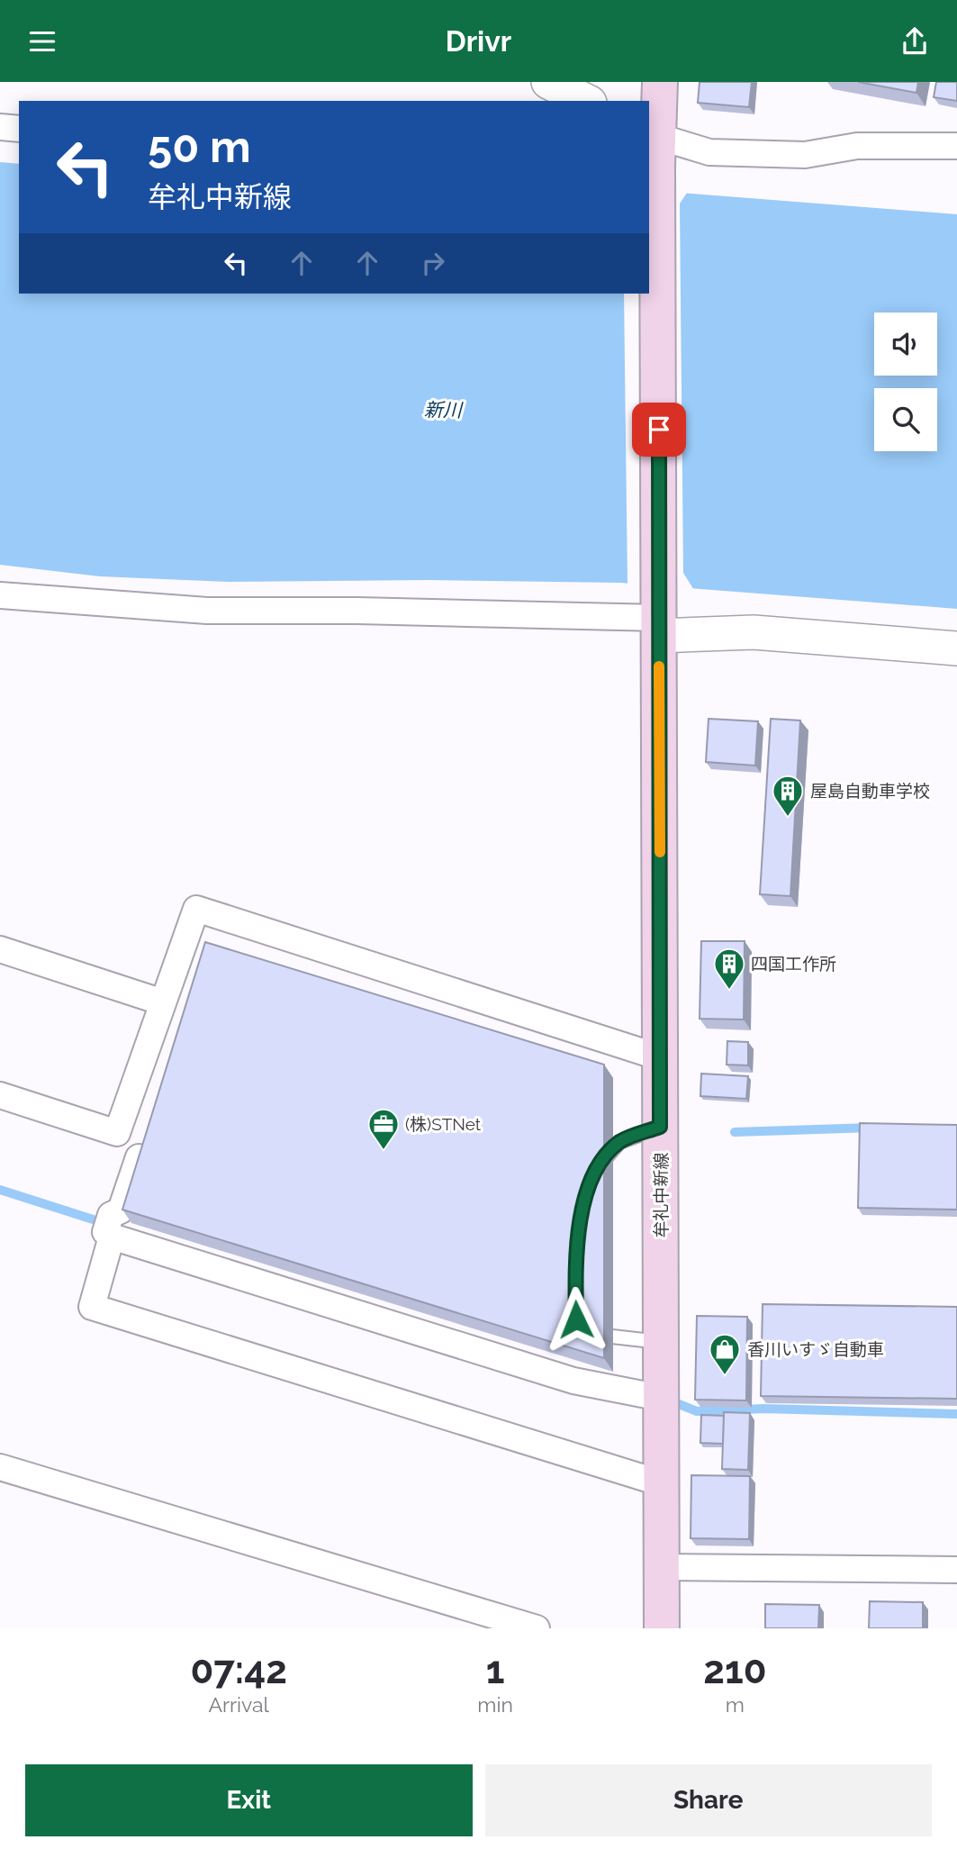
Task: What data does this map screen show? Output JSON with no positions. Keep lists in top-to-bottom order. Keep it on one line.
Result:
{"streets":{"main road":["牟礼中新線"]},"water":["新川"],"places":{"building":["屋島自動車学校","四国工作所"],"office":["(株)STNet"],"shop":["香川いすゞ自動車"]},"page":{"header":"Drivr","turn":["50 m","牟礼中新線"],"eta":["07:42","Arrival","1","min","210","m"],"buttons":["Exit","Share"]}}
